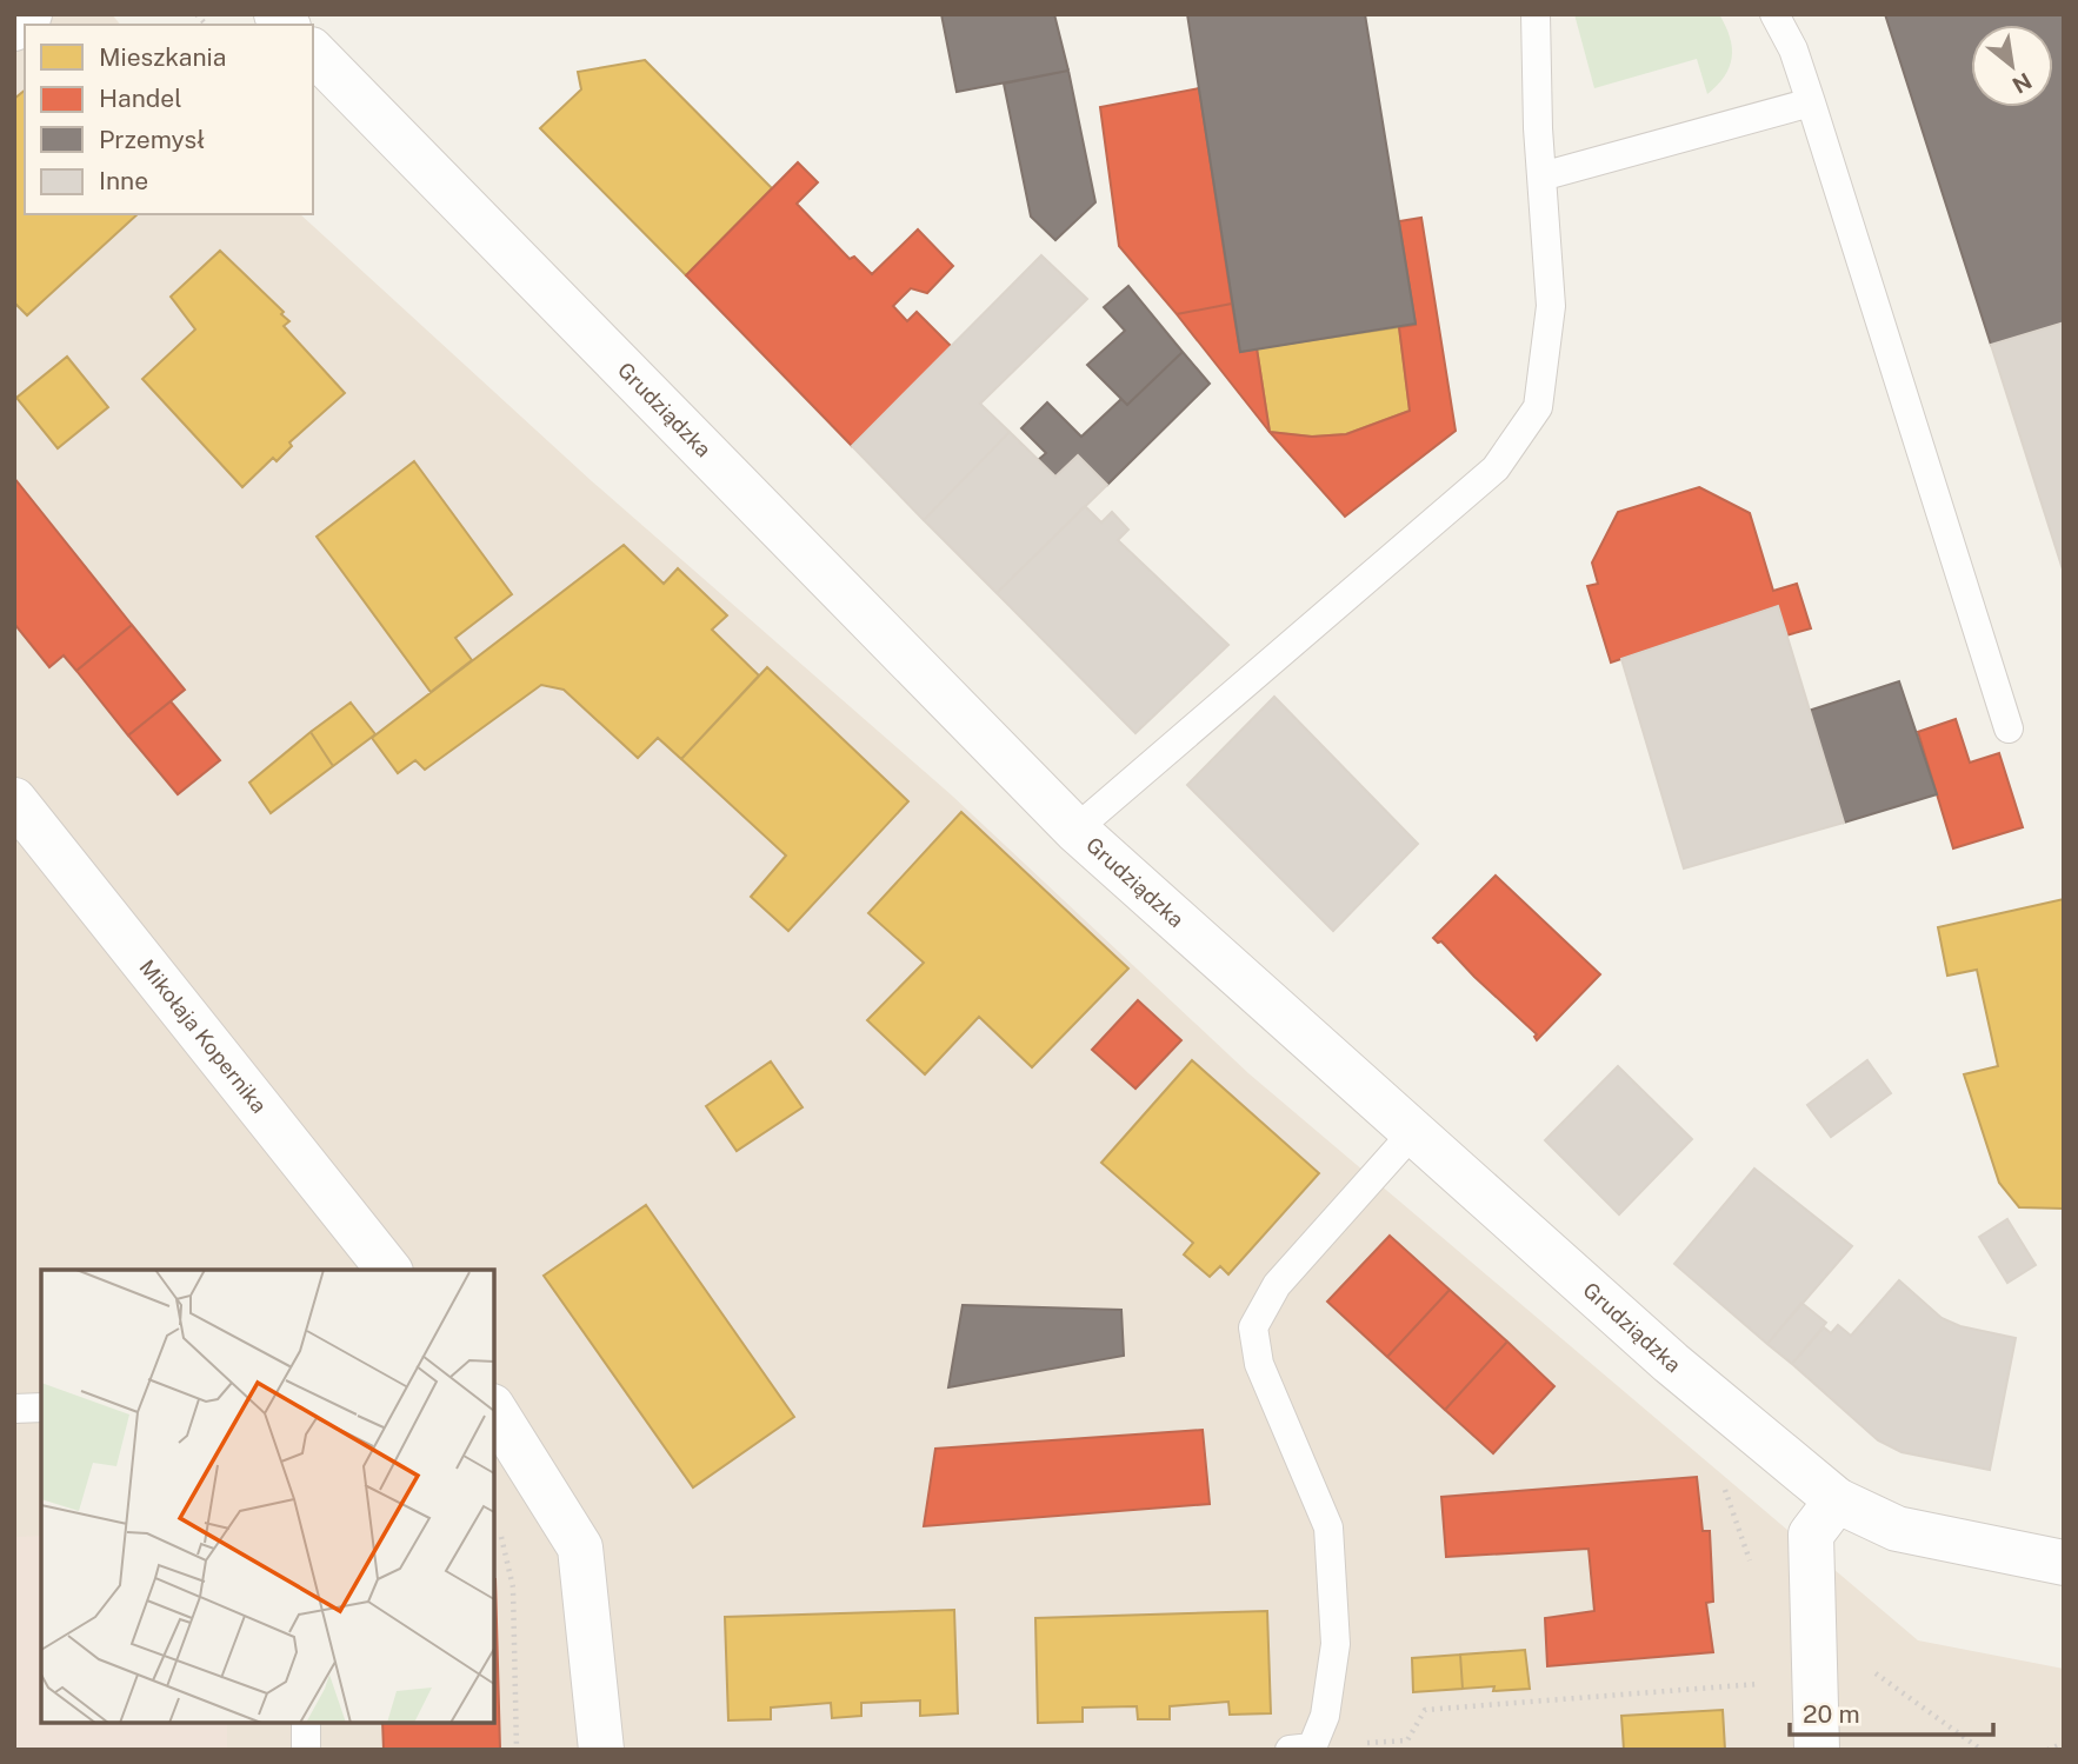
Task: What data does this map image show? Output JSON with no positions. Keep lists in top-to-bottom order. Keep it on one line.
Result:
{"streets":{"street":["Grudziądzka","Mikołaja Kopernika"]},"legend":["Mieszkania","Handel","Przemysł","Inne"],"scale_bar":"20 m","north":"bottom right"}
